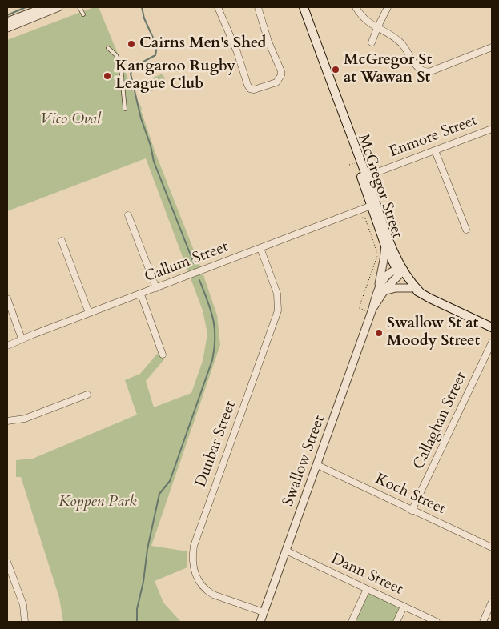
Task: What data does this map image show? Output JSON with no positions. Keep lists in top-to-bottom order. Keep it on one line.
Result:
{"streets":{"main road":["McGregor Street"],"street":["Enmore Street","Callum Street","Callaghan Street","Dunbar Street","Swallow Street","Koch Street","Dann Street"]},"crossings":[["Enmore Street","McGregor Street"],["McGregor Street","Callum Street"],["McGregor Street","Swallow Street"],["Callum Street","Dunbar Street"],["Callaghan Street","Koch Street"],["Dunbar Street","Swallow Street"],["Swallow Street","Koch Street"],["Swallow Street","Dann Street"]],"parks":["Vico Oval","Koppen Park"],"places":["Cairns Men's Shed","McGregor St at Wawan St","Kangaroo Rugby League Club","Swallow St at Moody Street"]}
